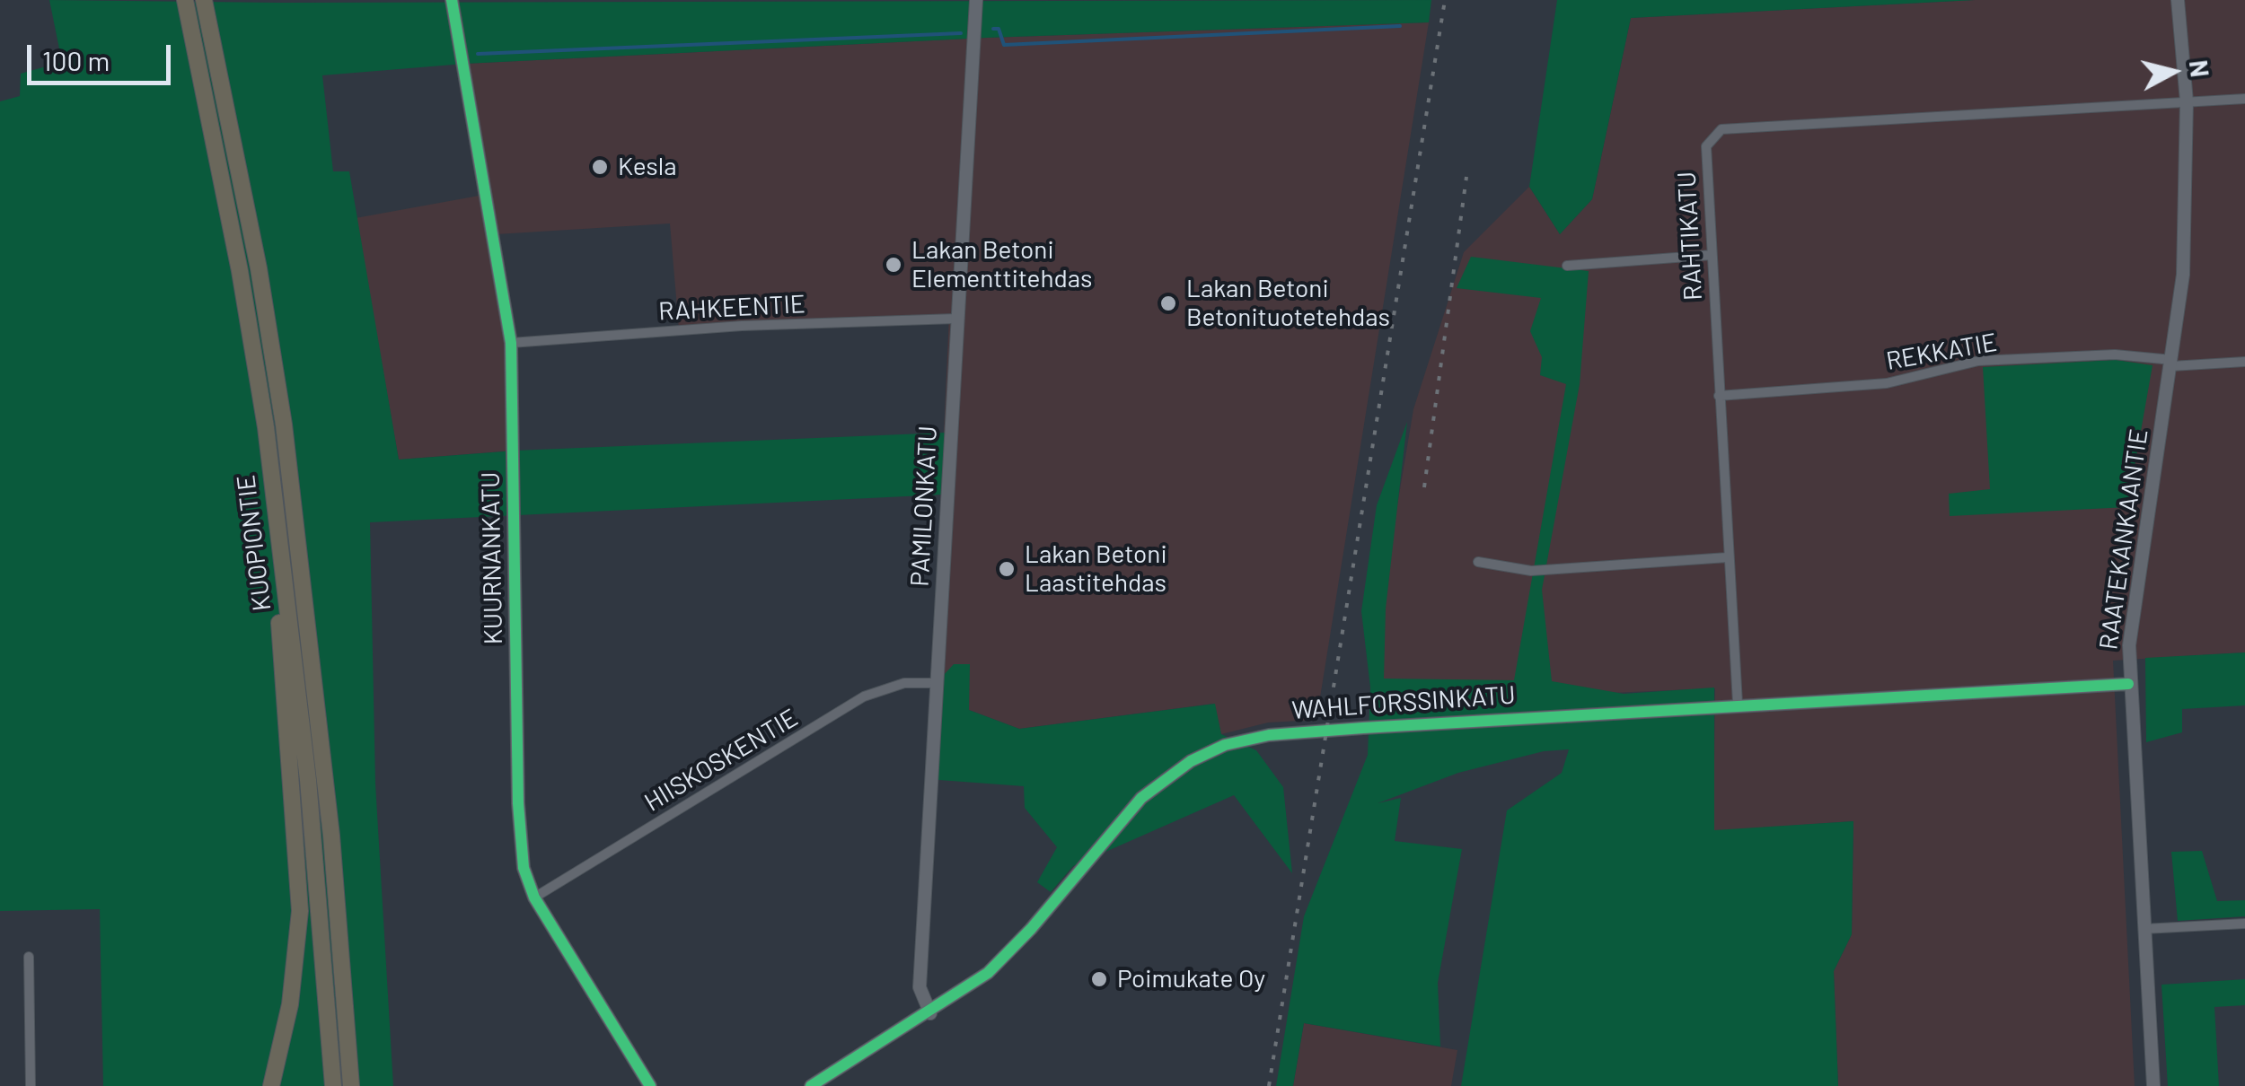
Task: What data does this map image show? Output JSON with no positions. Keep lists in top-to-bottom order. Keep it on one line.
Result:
{"streets":{"highway":["KUOPIONTIE"],"street":["RAHTIKATU","RAHKEENTIE","REKKATIE","PAMILONKATU","RAATEKANKAANTIE","KUURNANKATU","WAHLFORSSINKATU","HIISKOSKENTIE"]},"crossings":[["RAHTIKATU","REKKATIE"],["RAHTIKATU","RAATEKANKAANTIE"],["RAHTIKATU","WAHLFORSSINKATU"],["RAHKEENTIE","PAMILONKATU"],["RAHKEENTIE","KUURNANKATU"],["REKKATIE","RAATEKANKAANTIE"],["PAMILONKATU","WAHLFORSSINKATU"],["PAMILONKATU","HIISKOSKENTIE"],["RAATEKANKAANTIE","WAHLFORSSINKATU"],["KUURNANKATU","HIISKOSKENTIE"]],"places":["Kesla","Lakan Betoni Elementtitehdas","Lakan Betoni Betonituotetehdas","Lakan Betoni Laastitehdas","Poimukate Oy"],"scale_bar":"100 m","north":"right"}
